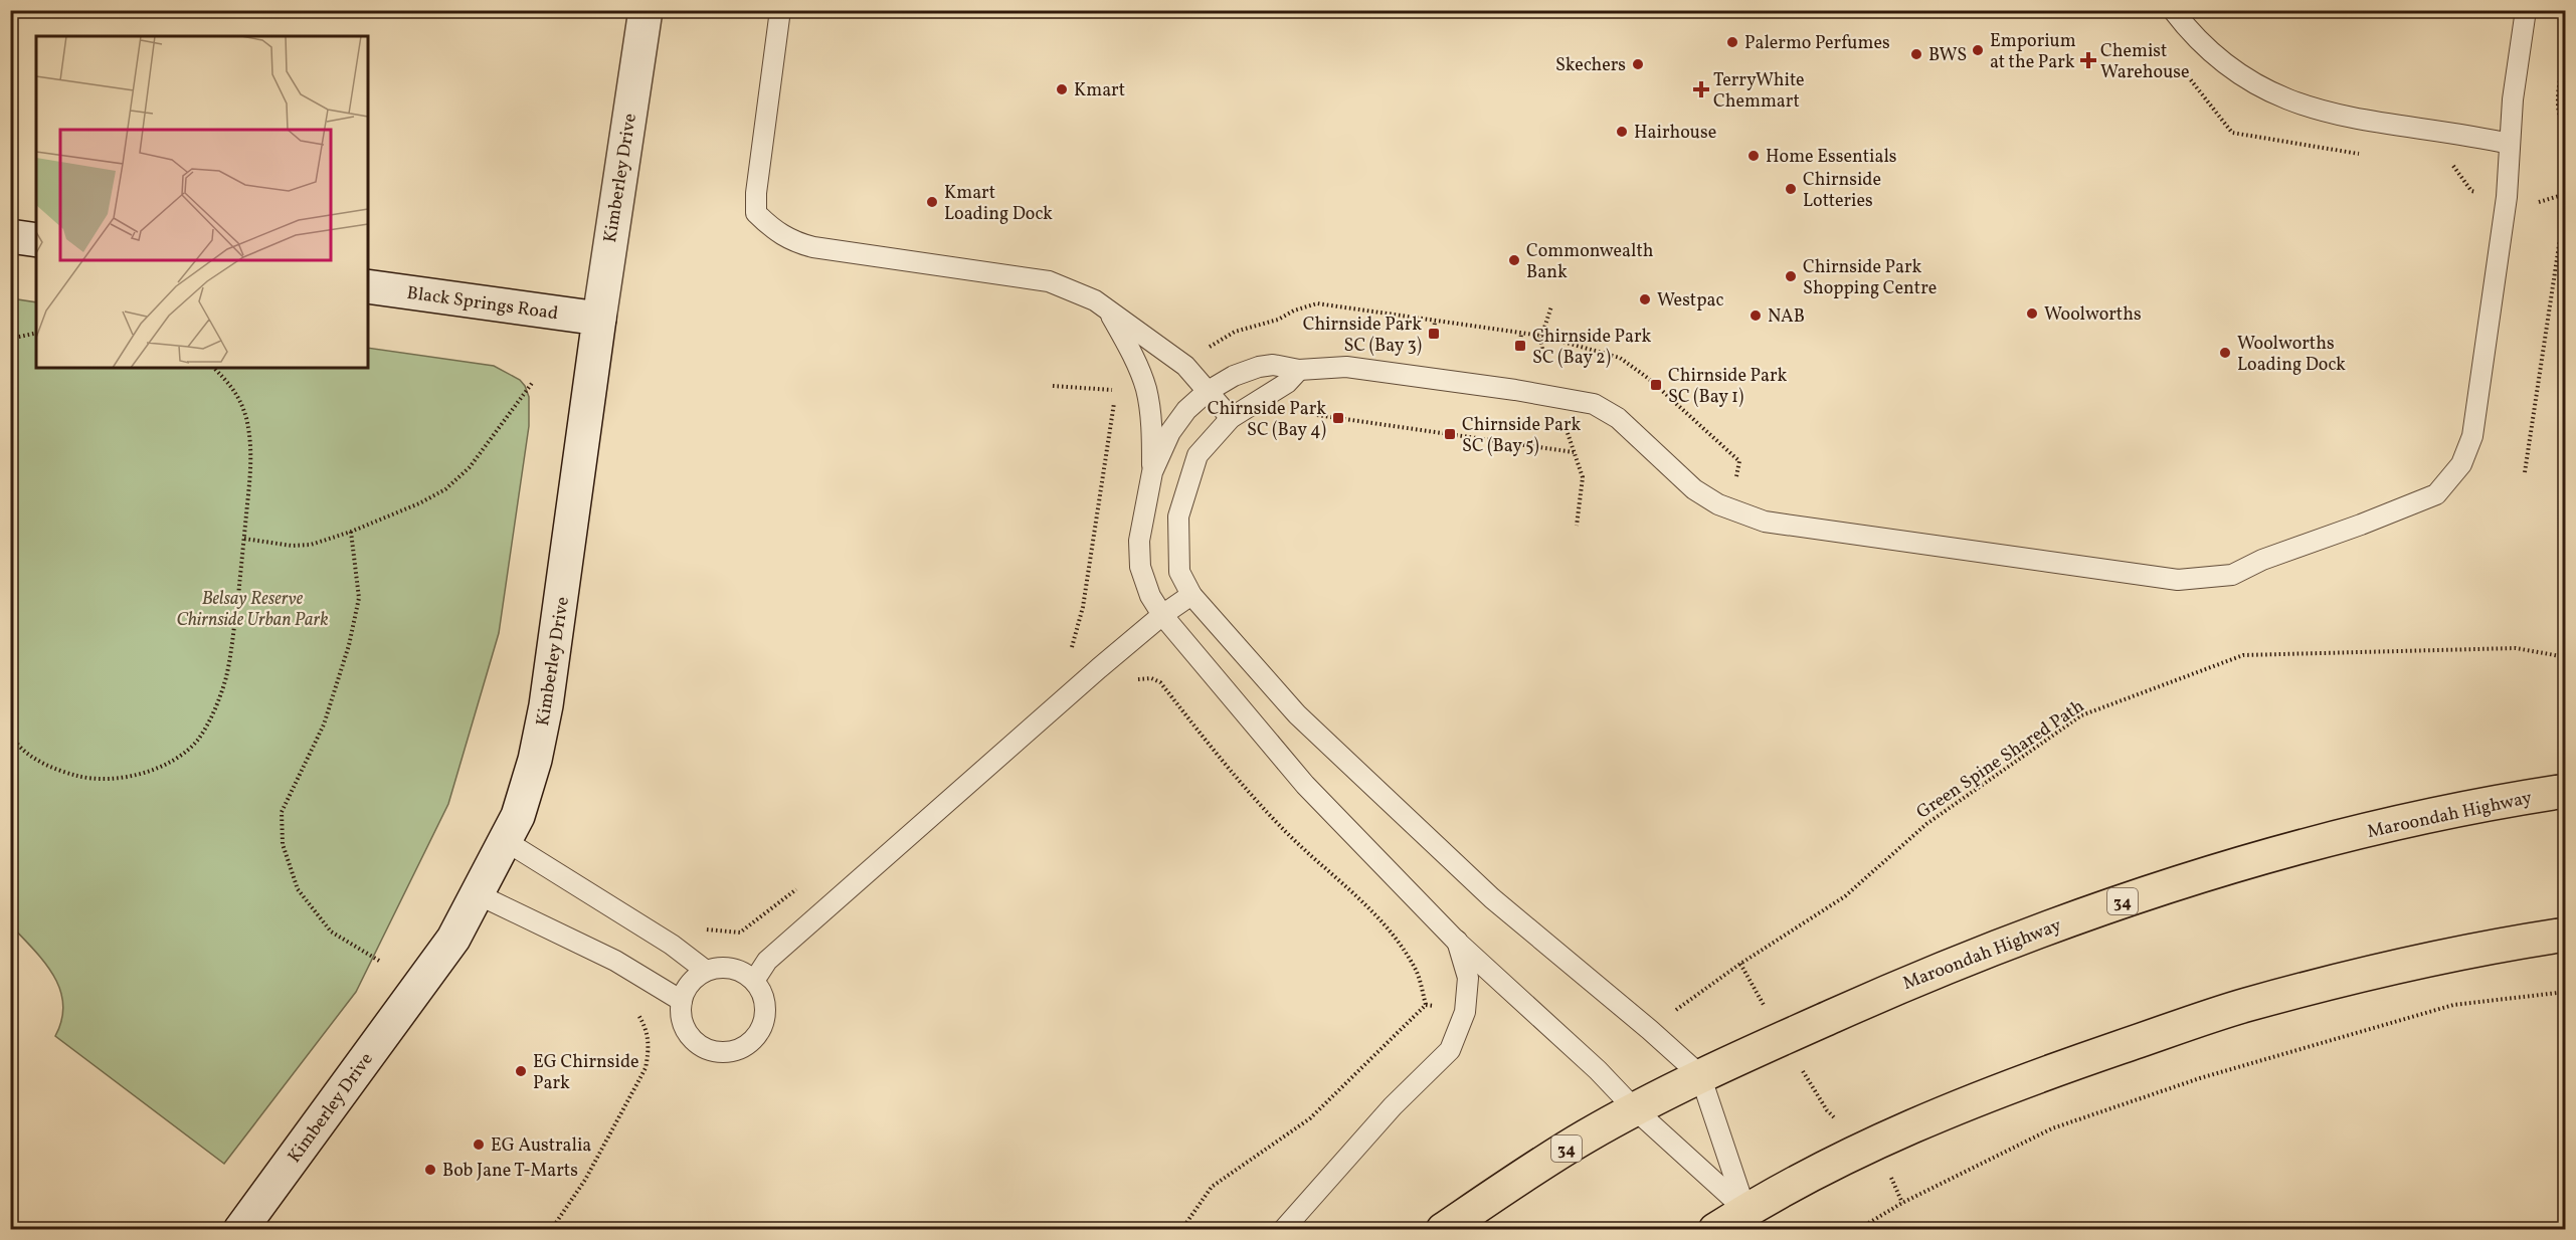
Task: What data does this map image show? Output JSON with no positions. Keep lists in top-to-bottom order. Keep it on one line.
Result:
{"streets":{"highway":["Maroondah Highway","34"],"main road":["Kimberley Drive","Black Springs Road"],"path":["Green Spine Shared Path"]},"crossings":[["Kimberley Drive","Black Springs Road"]],"parks":["Belsay Reserve Chirnside Urban Park"],"places":{"other":["Palermo Perfumes","Emporium at the Park","BWS","Skechers","Kmart","Hairhouse","Home Essentials","Chirnside Lotteries","Kmart Loading Dock","Commonwealth Bank","Chirnside Park Shopping Centre","Westpac","Woolworths","NAB","Woolworths Loading Dock","EG Chirnside Park","EG Australia","Bob Jane T-Marts"],"health":["Chemist Warehouse","TerryWhite Chemmart"],"transit":["Chirnside Park SC (Bay 3)","Chirnside Park SC (Bay 2)","Chirnside Park SC (Bay 1)","Chirnside Park SC (Bay 4)","Chirnside Park SC (Bay 5)"]}}
